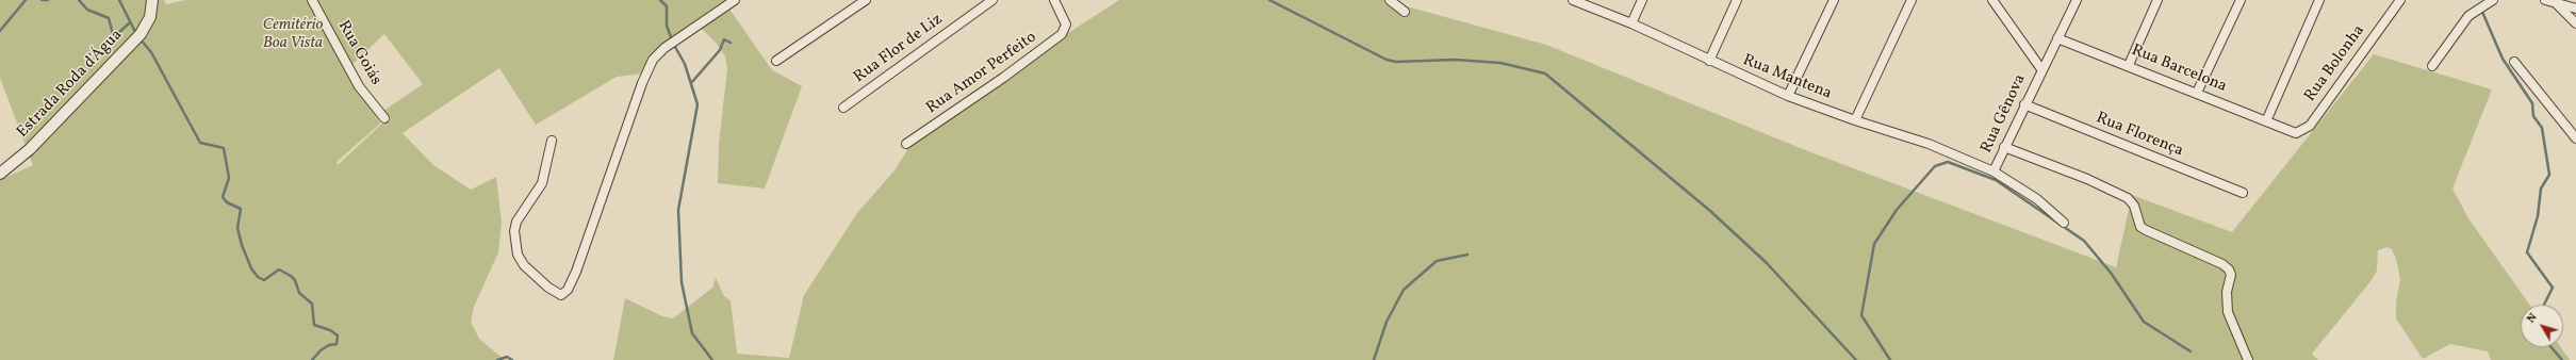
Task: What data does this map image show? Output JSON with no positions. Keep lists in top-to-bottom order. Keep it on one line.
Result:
{"streets":{"street":["Rua Flor de Liz","Rua Goiás","Rua Bolonha","Rua Barcelona","Rua Amor Perfeito","Rua Mantena","Estrada Roda d'Água","Rua Gênova","Rua Florença"]},"crossings":[["Rua Bolonha","Rua Barcelona"],["Rua Barcelona","Rua Gênova"],["Rua Mantena","Rua Gênova"],["Rua Gênova","Rua Florença"]],"parks":["Cemitério Boa Vista"],"north":"top left"}
